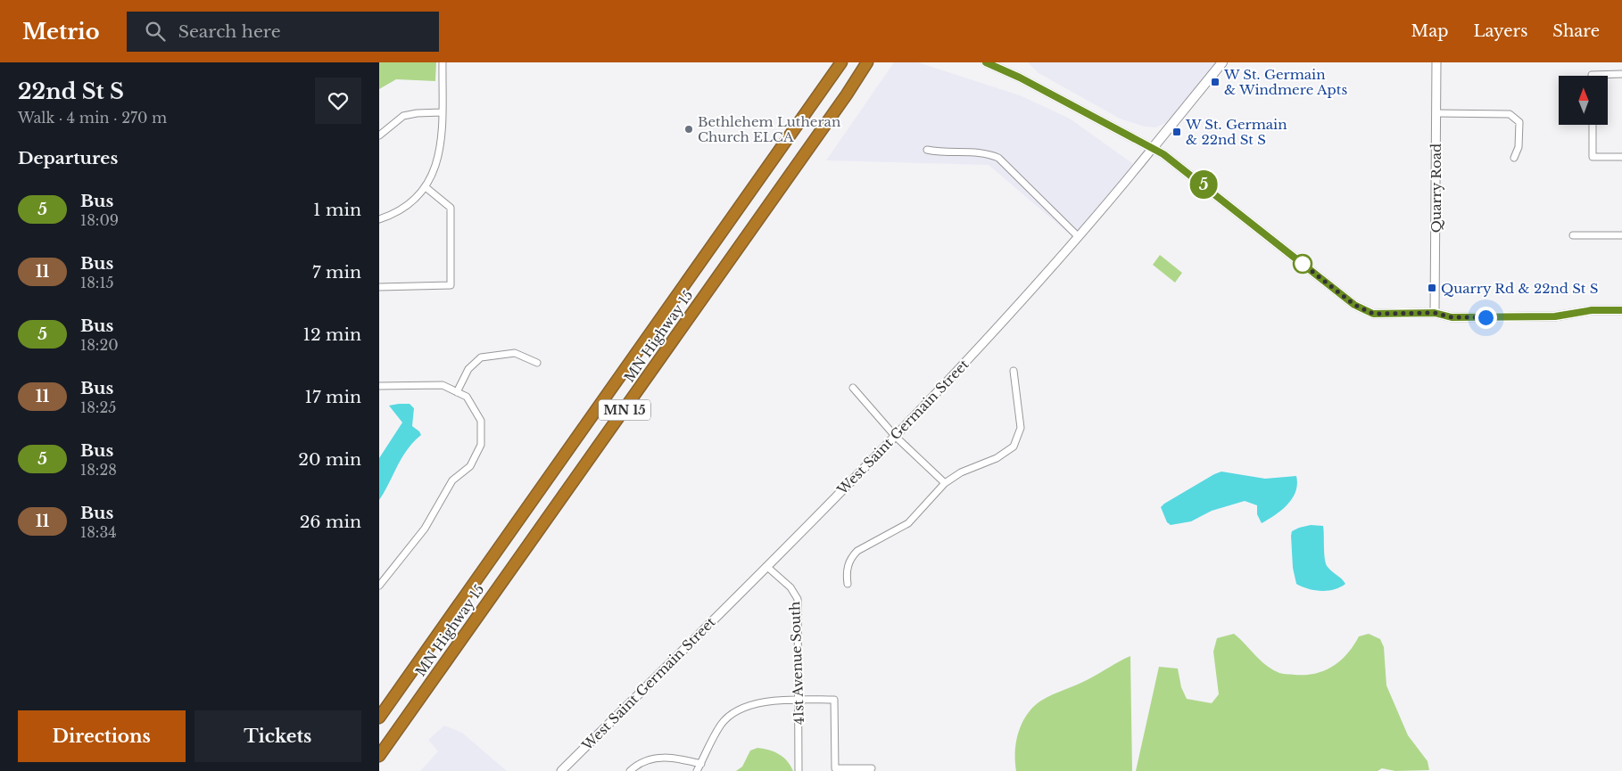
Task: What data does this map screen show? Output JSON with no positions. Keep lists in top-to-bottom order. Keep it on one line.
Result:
{"streets":{"highway":["MN Highway 15","MN 15"],"main road":["West Saint Germain Street"],"street":["Quarry Road","41st Avenue South"]},"crossings":[["West Saint Germain Street","41st Avenue South"]],"places":{"transit":["W St. Germain & Windmere Apts","W St. Germain & 22nd St S","Quarry Rd & 22nd St S"],"other":["Bethlehem Lutheran Church ELCA"]},"lines":["bus line 5"],"north":"top","page":{"header":"Metrio","search":"Search here","nav":["Map","Layers","Share"],"heading":[["22nd St S","Walk · 4 min · 270 m"],"Departures"],"on_map":"5","list":[{"mark":"5","name":"Bus","note":"18:09","value":"1 min"},{"mark":"11","name":"Bus","note":"18:15","value":"7 min"},{"mark":"5","name":"Bus","note":"18:20","value":"12 min"},{"mark":"11","name":"Bus","note":"18:25","value":"17 min"},{"mark":"5","name":"Bus","note":"18:28","value":"20 min"},{"mark":"11","name":"Bus","note":"18:34","value":"26 min"}],"buttons":["Directions","Tickets"]}}
